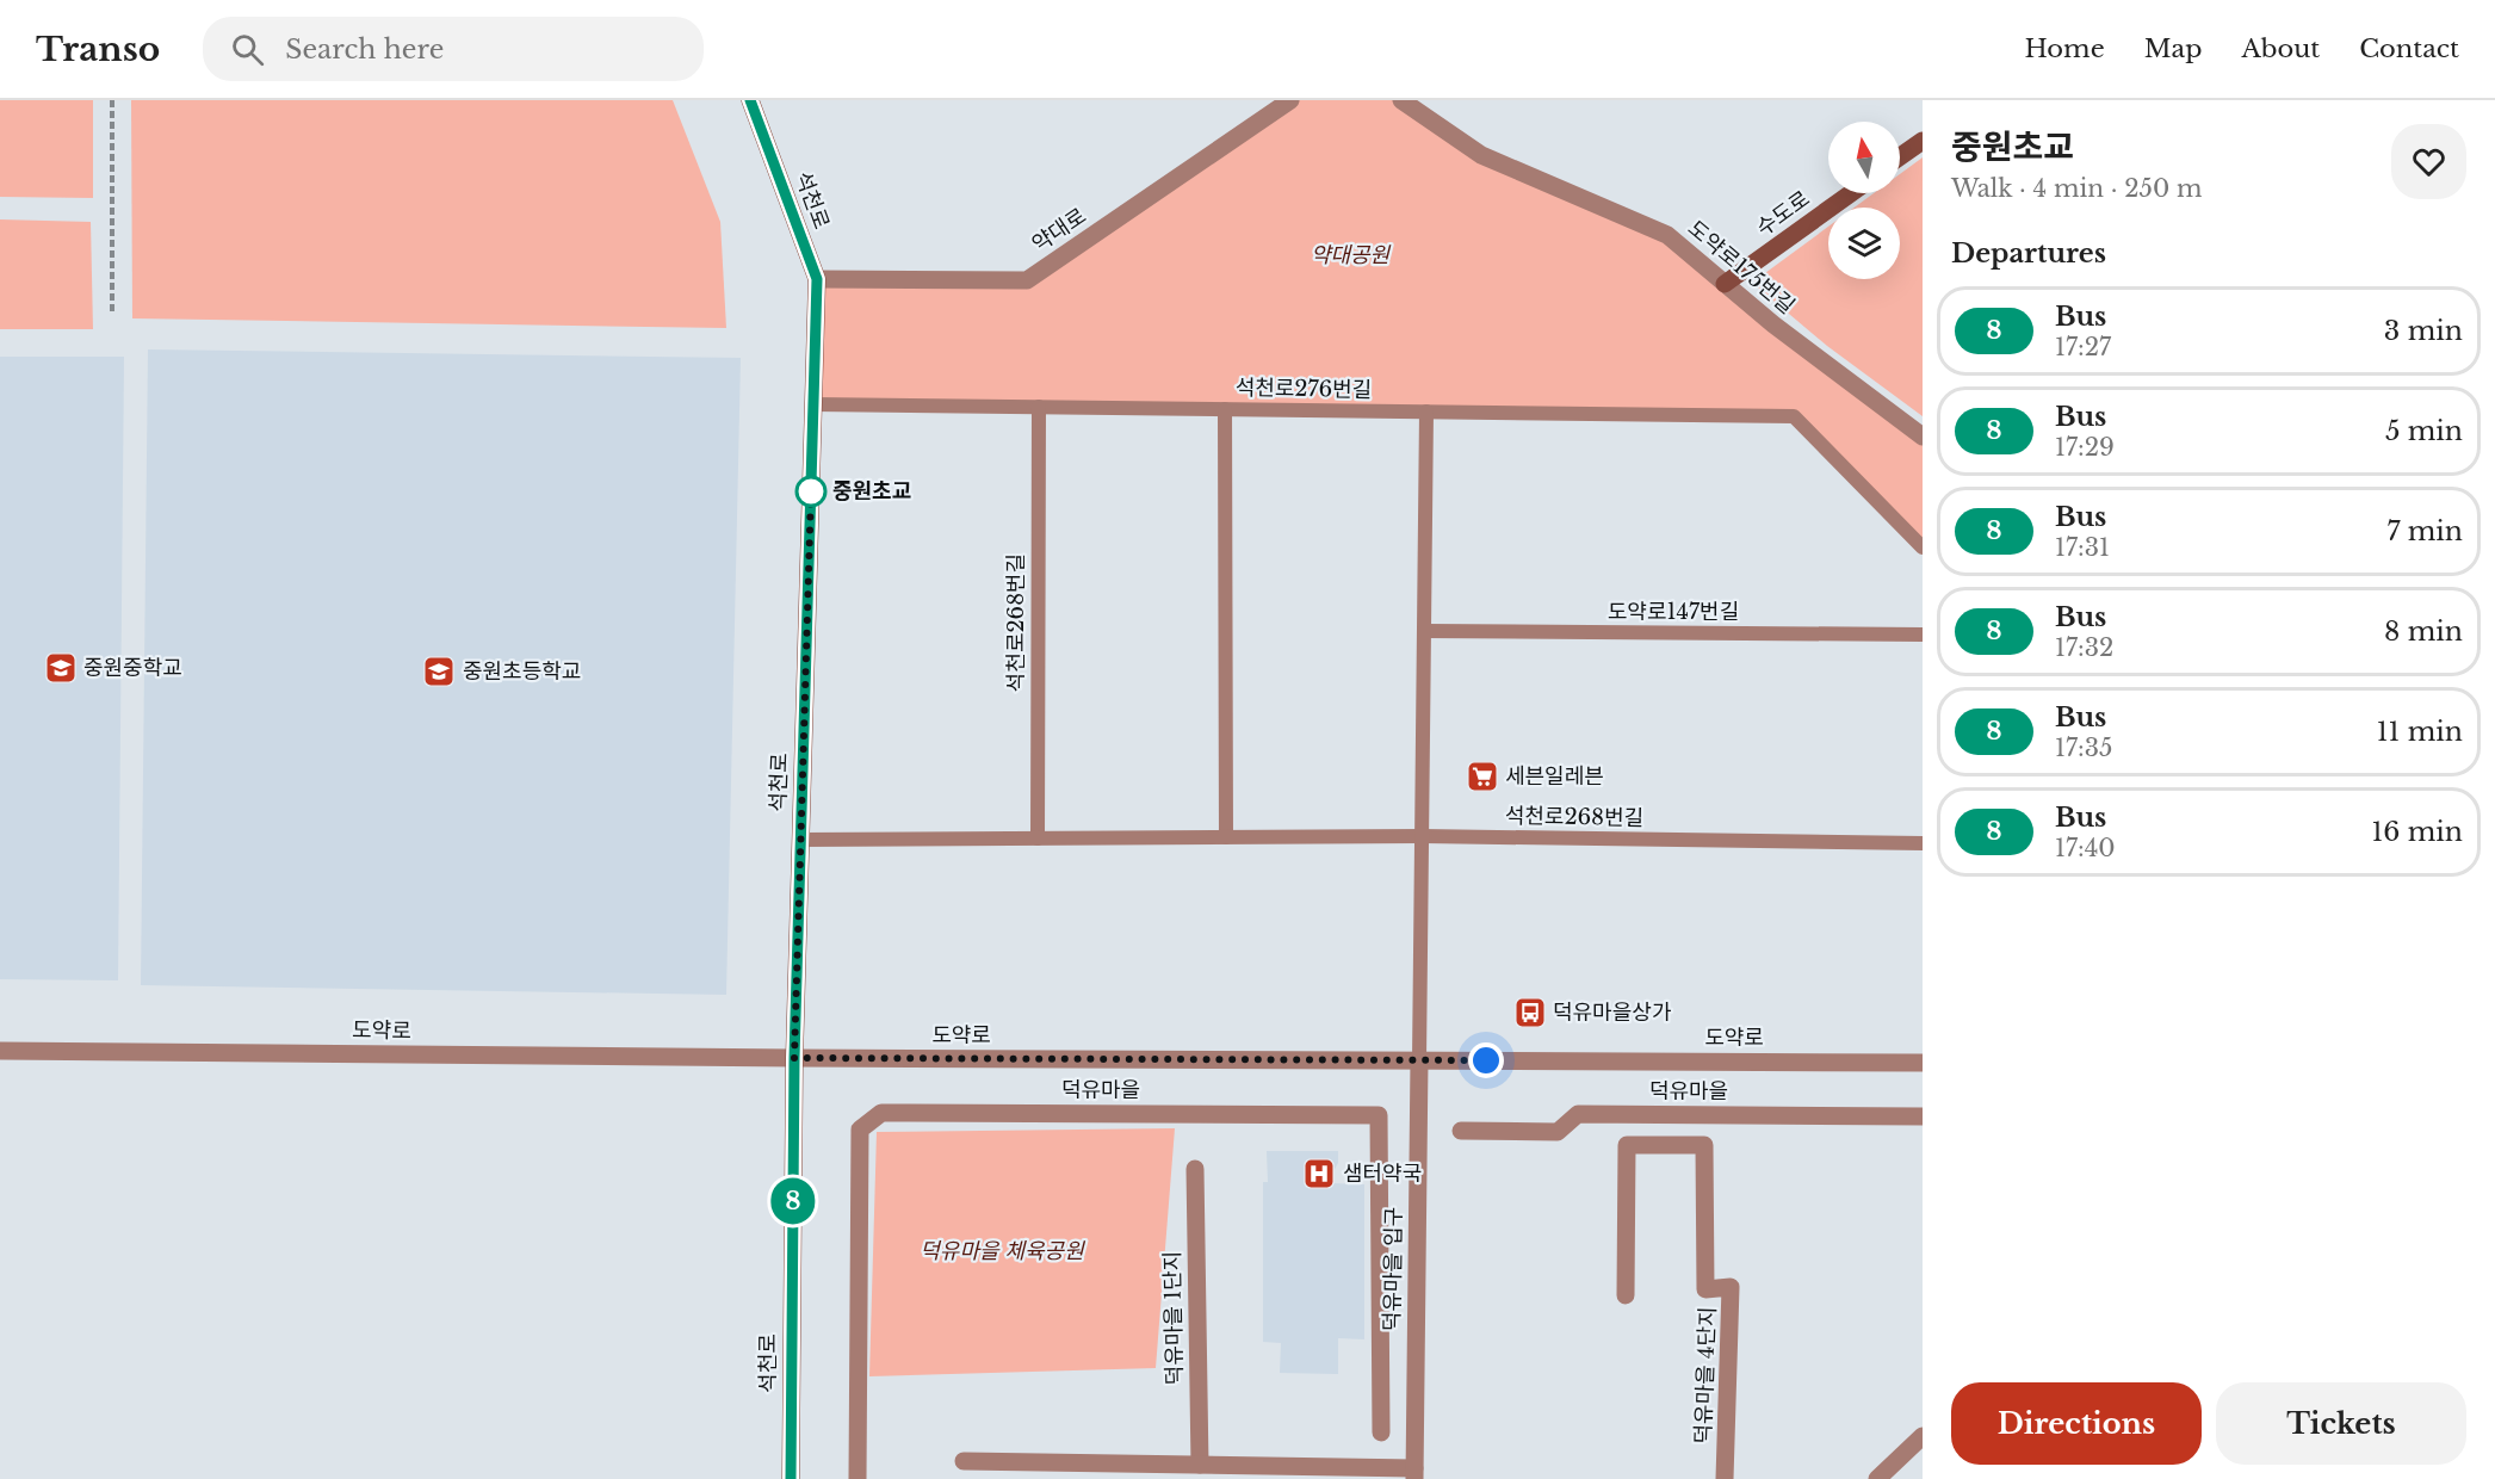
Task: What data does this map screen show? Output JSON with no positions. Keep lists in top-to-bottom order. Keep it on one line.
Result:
{"streets":{"street":["석천로","수도로","약대로","도약로175번길","도약로","덕유마을","덕유마을 입구","덕유마을 1단지","덕유마을 4단지"],"lane":["석천로276번길","도약로147번길","석천로268번길"]},"crossings":[["석천로","약대로"],["석천로","석천로276번길"],["석천로","석천로268번길"],["석천로","도약로"],["수도로","도약로175번길"],["석천로276번길","석천로268번길"],["도약로","덕유마을 입구"]],"parks":["약대공원","덕유마을 체육공원"],"places":{"other":["중원초교"],"school or university":["중원중학교","중원초등학교"],"supermarket":["세븐일레븐"],"bus stop":["덕유마을상가"],"hospital":["샘터약국"]},"lines":["bus line 8"],"north":"top","page":{"header":"Transo","search":"Search here","nav":["Home","Map","About","Contact"],"on_map":"8","heading":[["중원초교","Walk · 4 min · 250 m"],"Departures"],"list":[{"mark":"8","name":"Bus","note":"17:27","value":"3 min"},{"mark":"8","name":"Bus","note":"17:29","value":"5 min"},{"mark":"8","name":"Bus","note":"17:31","value":"7 min"},{"mark":"8","name":"Bus","note":"17:32","value":"8 min"},{"mark":"8","name":"Bus","note":"17:35","value":"11 min"},{"mark":"8","name":"Bus","note":"17:40","value":"16 min"}],"buttons":["Directions","Tickets"]}}
